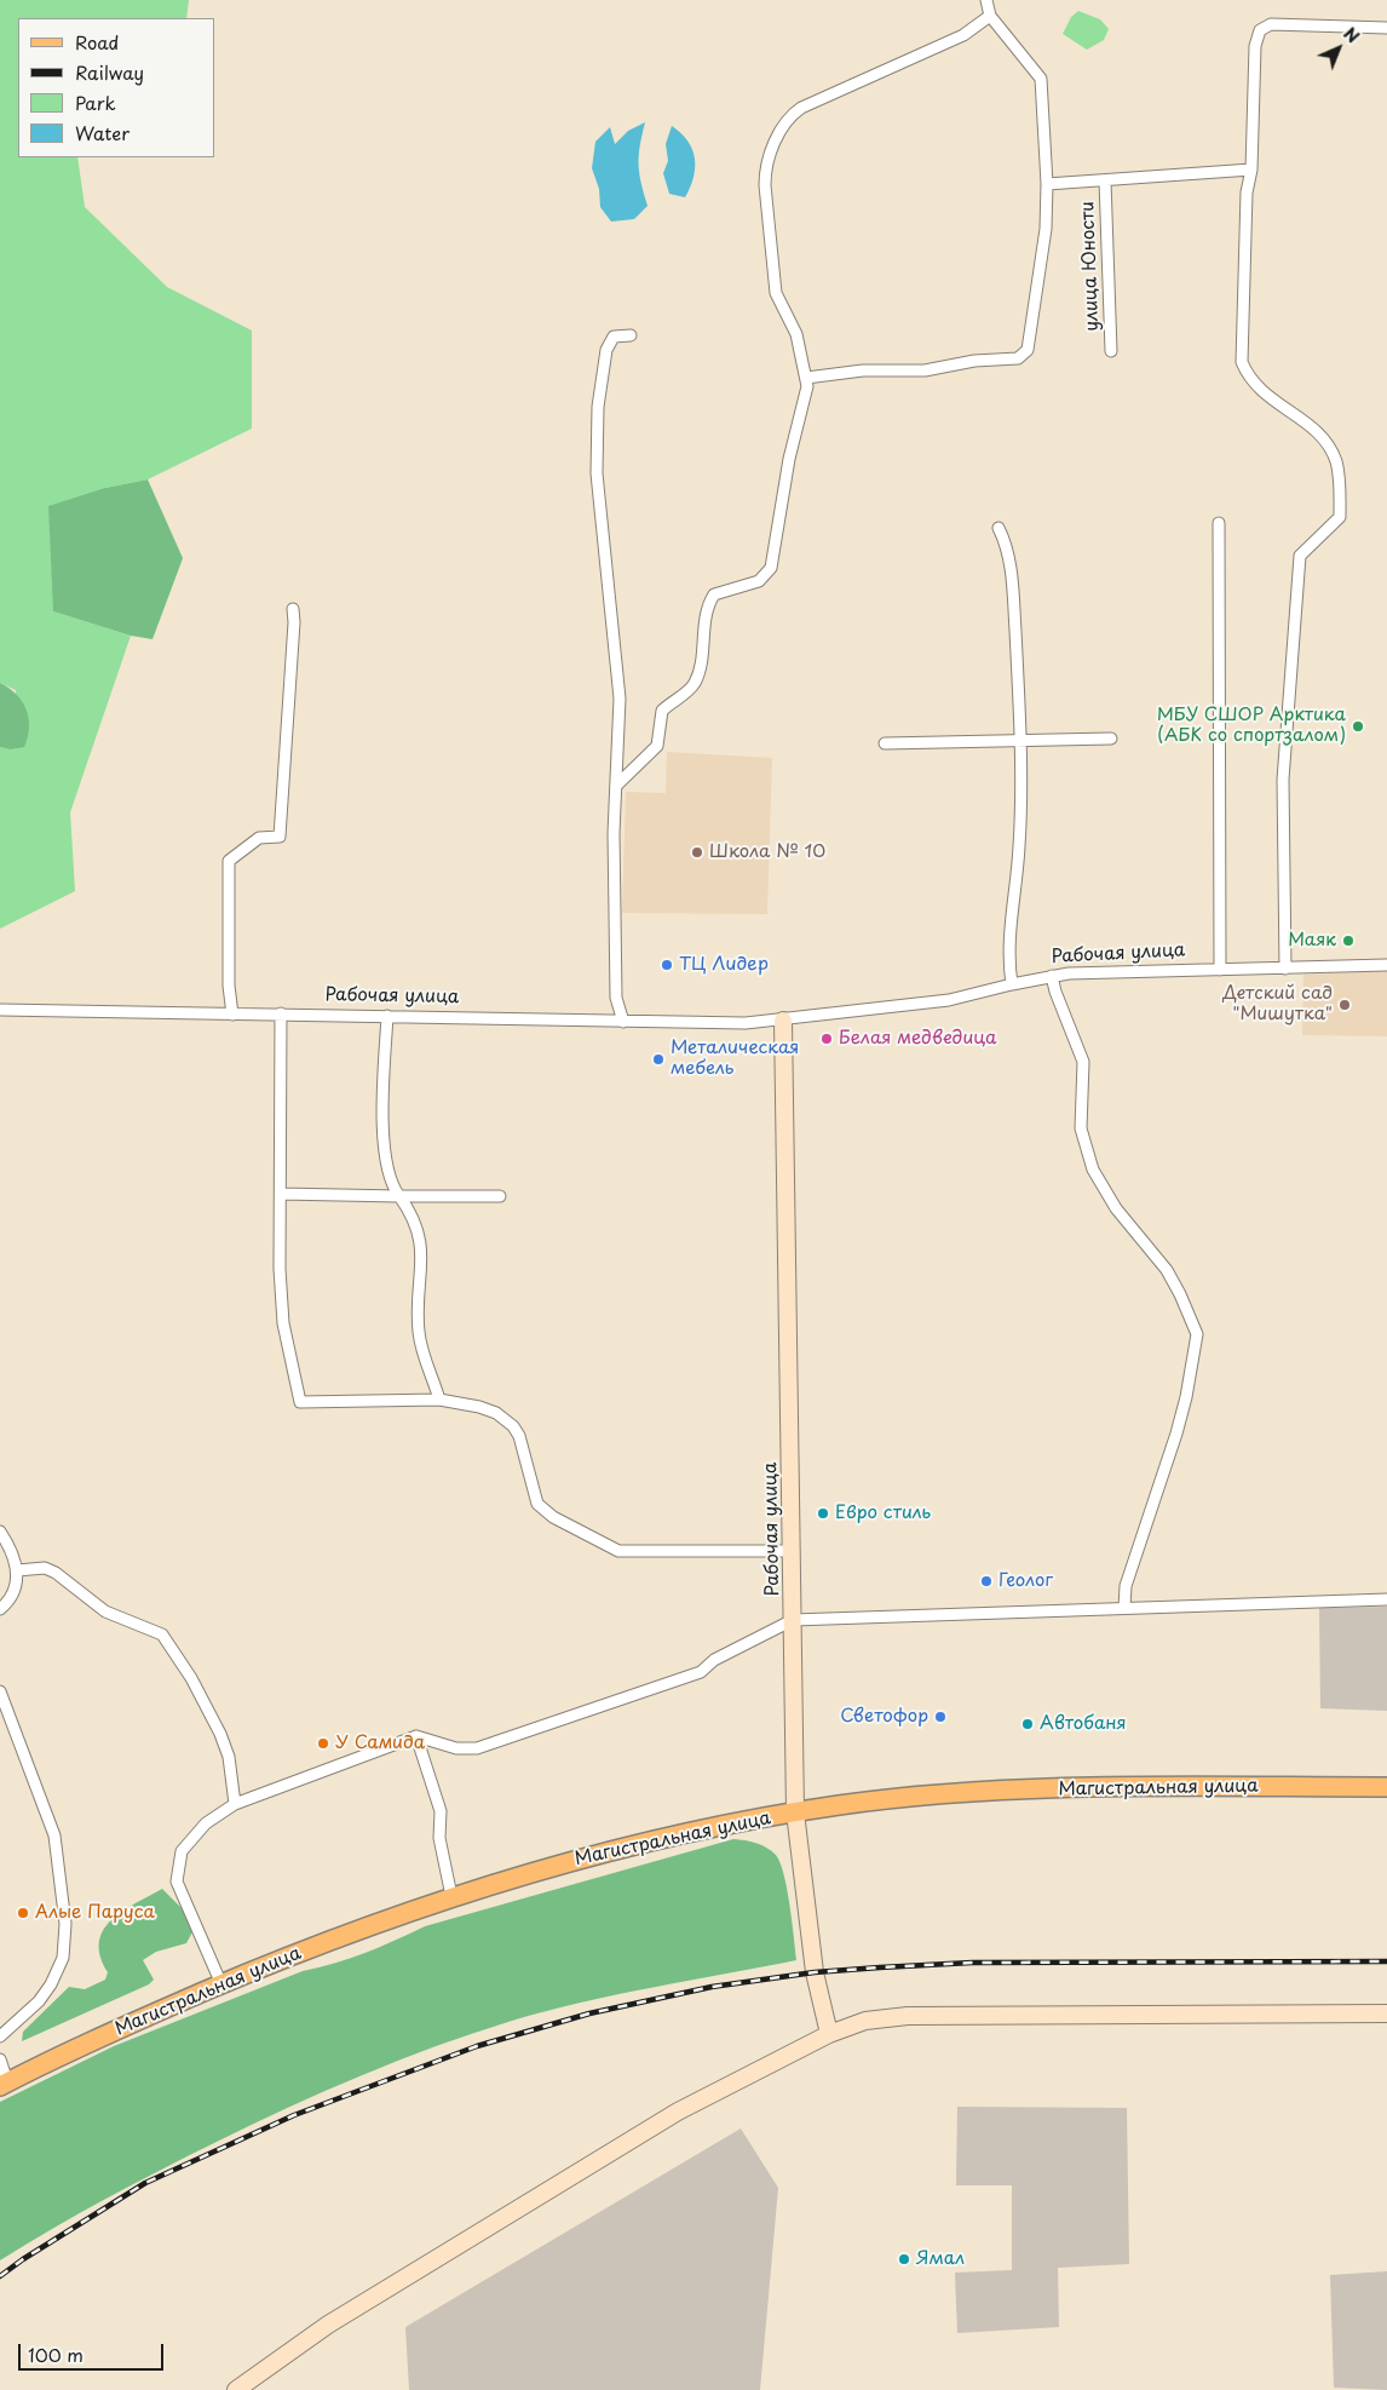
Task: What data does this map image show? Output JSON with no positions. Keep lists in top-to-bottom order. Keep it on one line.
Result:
{"streets":{"main road":["Рабочая улица","Магистральная улица"],"street":["улица Юности"]},"crossings":[["Рабочая улица","Магистральная улица"]],"places":["МБУ СШОР Арктика (АБК со спортзалом)","Школа № 10","Маяк","ТЦ Лидер","Детский сад \"Мишутка\"","Белая медведица","Металическая мебель","Евро стиль","Геолог","Светофор","Автобаня","У Самида","Алые Паруса","Ямал"],"legend":["Road","Railway","Park","Water"],"scale_bar":"100 m","north":"top right"}
